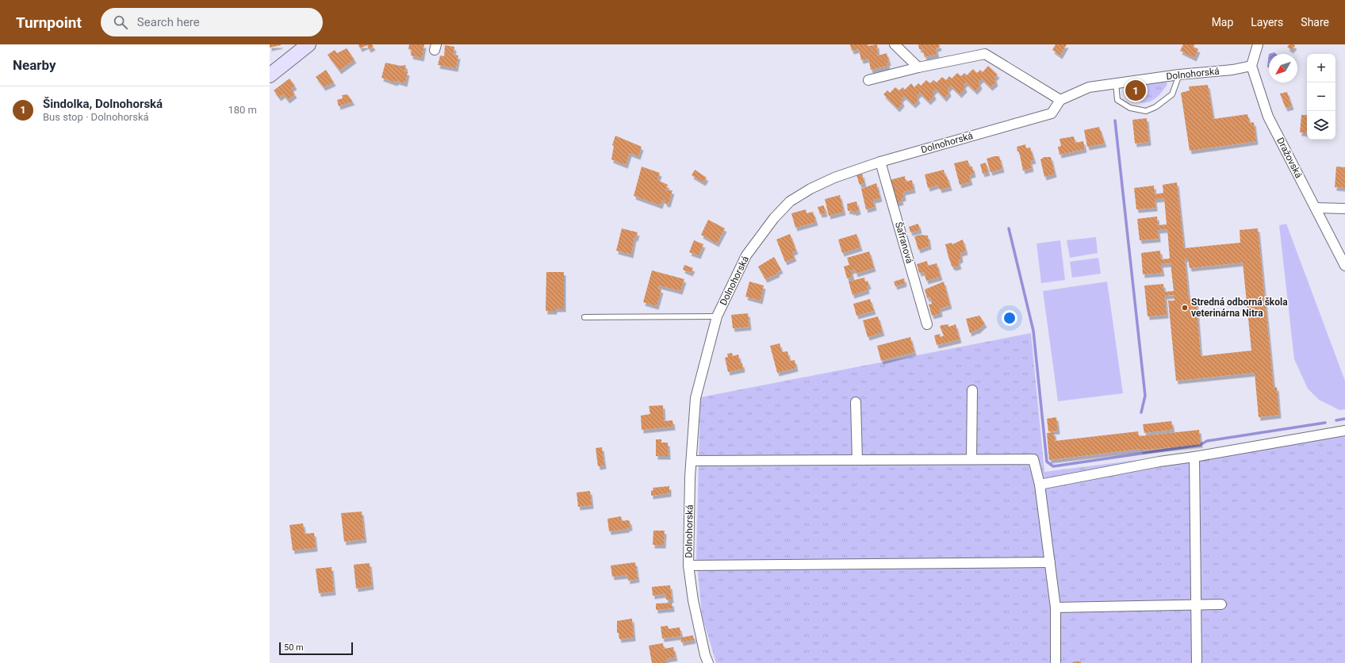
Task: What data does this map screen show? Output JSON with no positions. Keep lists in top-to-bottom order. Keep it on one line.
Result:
{"streets":{"street":["Dolnohorská","Dražovská","Šafranová"]},"crossings":[["Dolnohorská","Dražovská"],["Dolnohorská","Šafranová"]],"places":["Stredná odborná škola veterinárna Nitra"],"scale_bar":"50 m","north":"bottom left","page":{"header":"Turnpoint","search":"Search here","nav":["Map","Layers","Share"],"heading":"Nearby","map_buttons":["+","−"],"pins":"1","list":[{"mark":"1","name":"Šindolka, Dolnohorská","note":"Bus stop · Dolnohorská","value":"180 m"}],"scale":"50 m"}}
